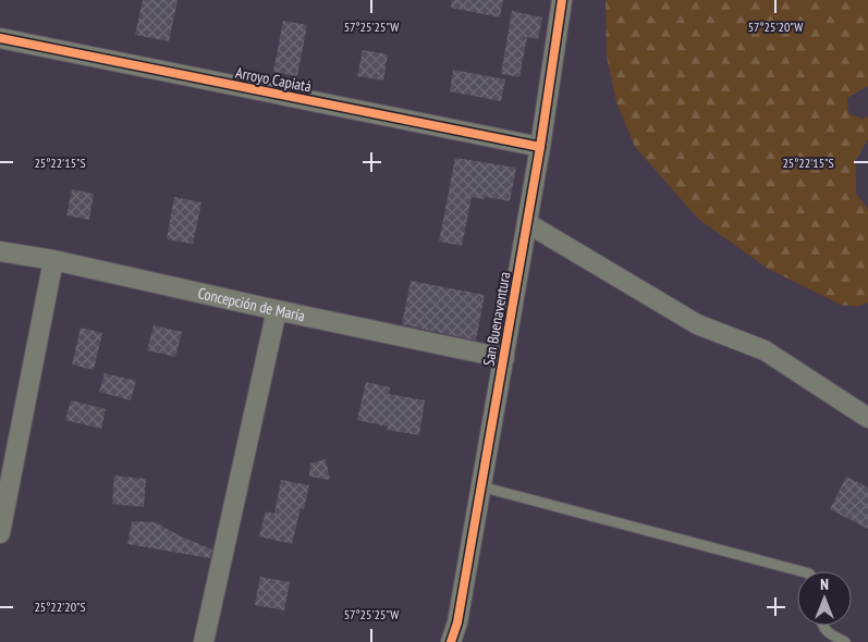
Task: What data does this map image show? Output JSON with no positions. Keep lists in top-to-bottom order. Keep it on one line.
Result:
{"streets":{"street":["Arroyo Capiatá","Concepción de María","San Buenaventura"]},"crossings":[["Arroyo Capiatá","San Buenaventura"],["Concepción de María","San Buenaventura"]],"north":"top","coordinates":["57°25'25\"W","57°25'20\"W","25°22'15\"S","25°22'20\"S"]}
